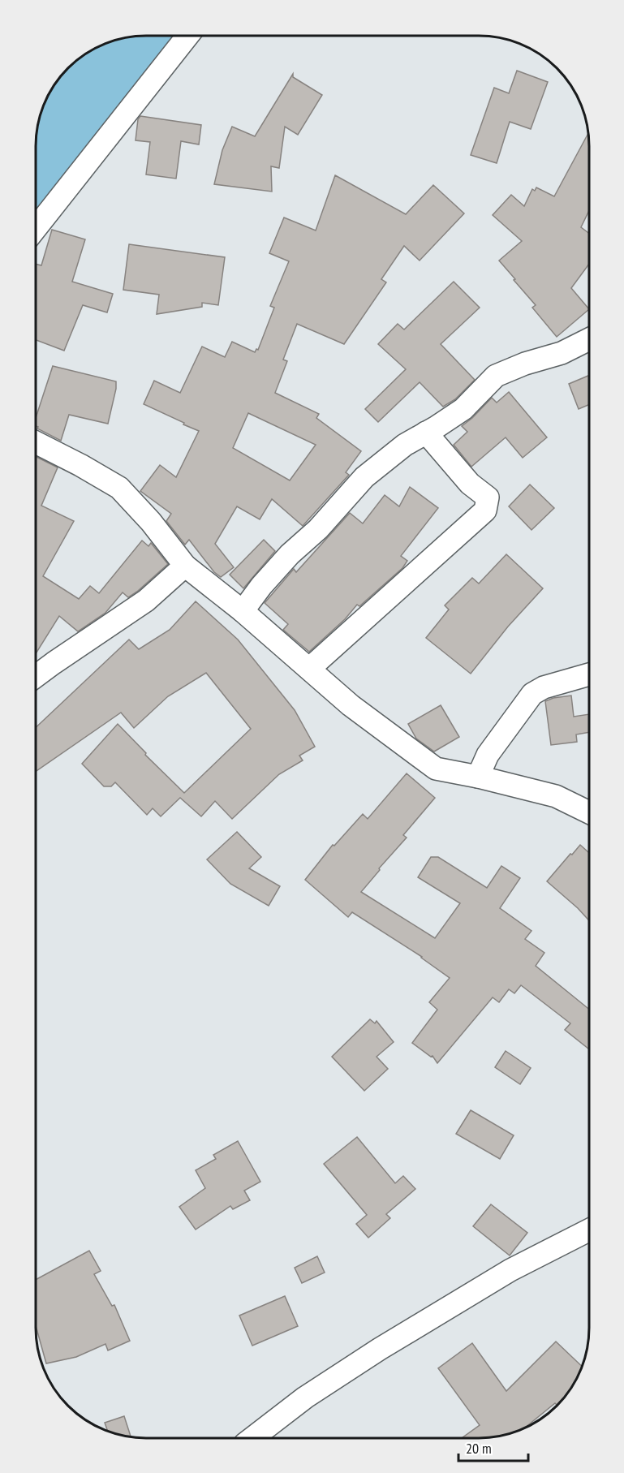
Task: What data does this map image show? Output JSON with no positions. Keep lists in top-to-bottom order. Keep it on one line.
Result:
{"scale_bar":"20 m"}
